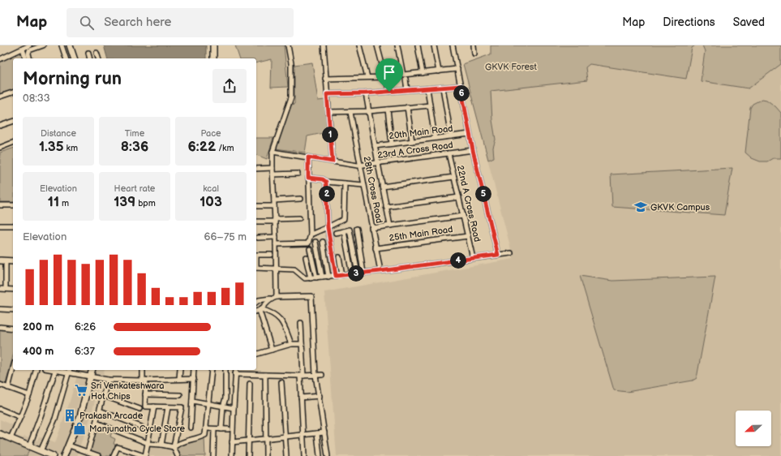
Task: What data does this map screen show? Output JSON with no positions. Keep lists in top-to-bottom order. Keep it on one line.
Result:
{"streets":{"street":["20th Main Road","23rd A Cross Road","28th Cross Road","22nd A Cross Road","25th Main Road"]},"crossings":[["23rd A Cross Road","28th Cross Road"],["23rd A Cross Road","22nd A Cross Road"],["28th Cross Road","25th Main Road"],["22nd A Cross Road","25th Main Road"]],"parks":["GKVK Forest"],"places":{"school or university":["GKVK Campus"],"supermarket":["Sri Venkateshwara Hot Chips"],"building":["Prakash Arcade"],"shop":["Manjunatha Cycle Store"]},"north":"left","page":{"header":"Map","search":"Search here","nav":["Map","Directions","Saved"],"heading":["Morning run","08:33"],"pins":["6","1","2","5","4","3"],"stats":[["Distance","1.35 km"],["Time","8:36"],["Pace","6:22 /km"],["Elevation","11 m"],["Heart rate","139 bpm"],["kcal","103"]],"chart":["Elevation","66–75 m"],"list":[{"name":"200 m","note":"6:26"},{"name":"400 m","note":"6:37"}]}}
